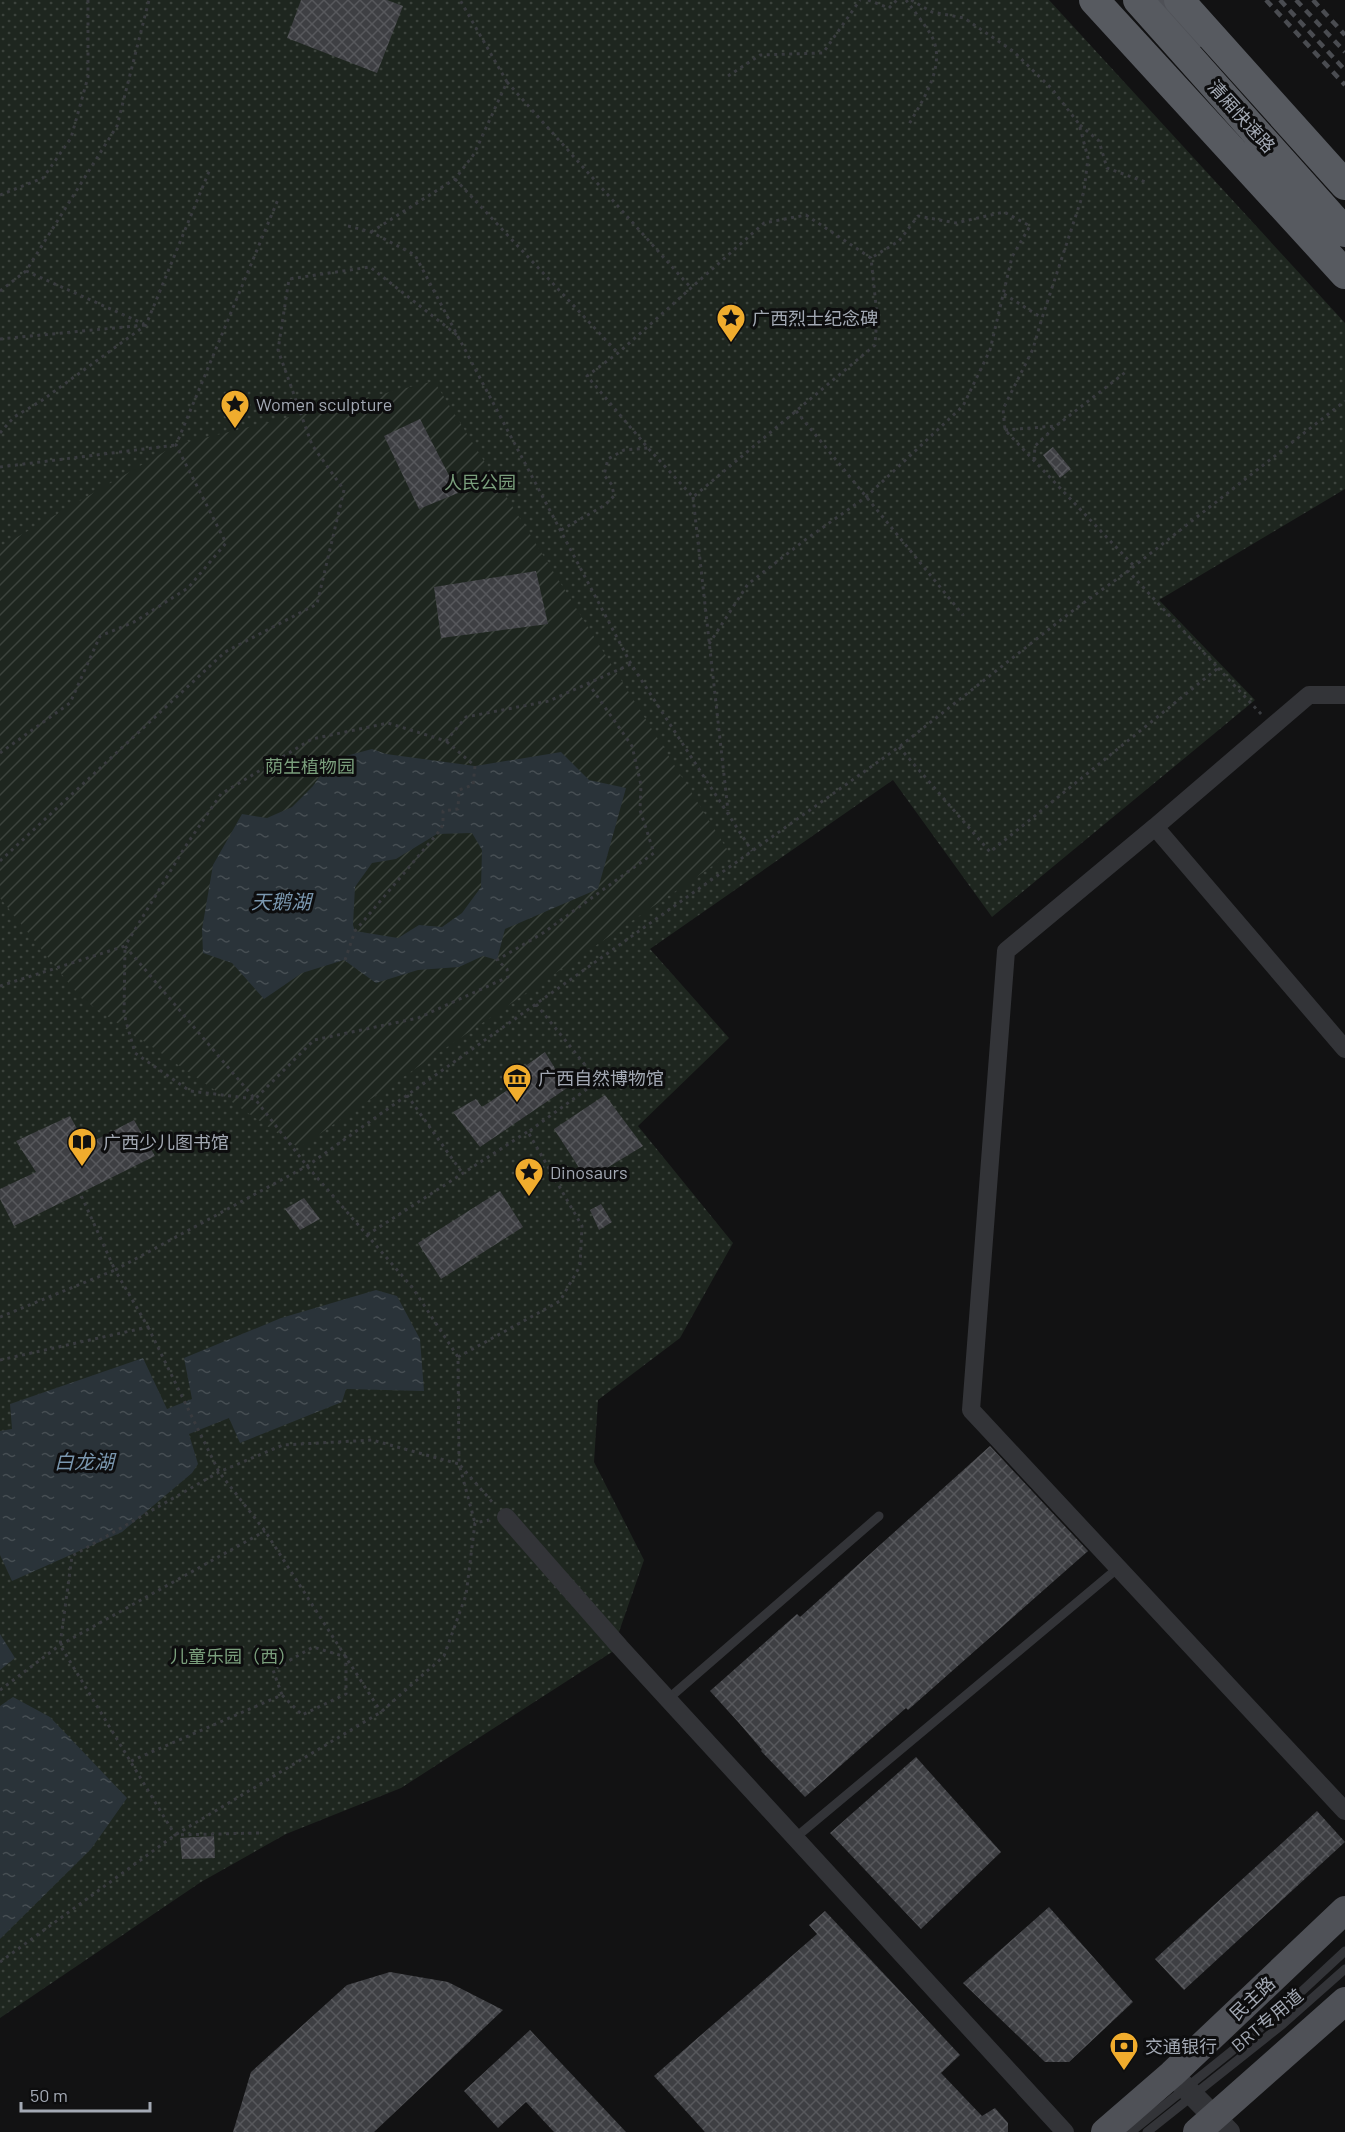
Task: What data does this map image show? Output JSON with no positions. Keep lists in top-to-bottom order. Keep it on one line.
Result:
{"streets":{"highway":["清厢快速路"],"main road":["民主路"],"lane":["BRT专用道"]},"crossings":[["民主路","BRT专用道"]],"water":["天鹅湖","白龙湖"],"parks":["人民公园","荫生植物园","儿童乐园（西）"],"places":{"place":["广西烈士纪念碑","Women sculpture","Dinosaurs"],"museum":["广西自然博物馆"],"library":["广西少儿图书馆"],"bank":["交通银行"]},"scale_bar":"50 m"}
